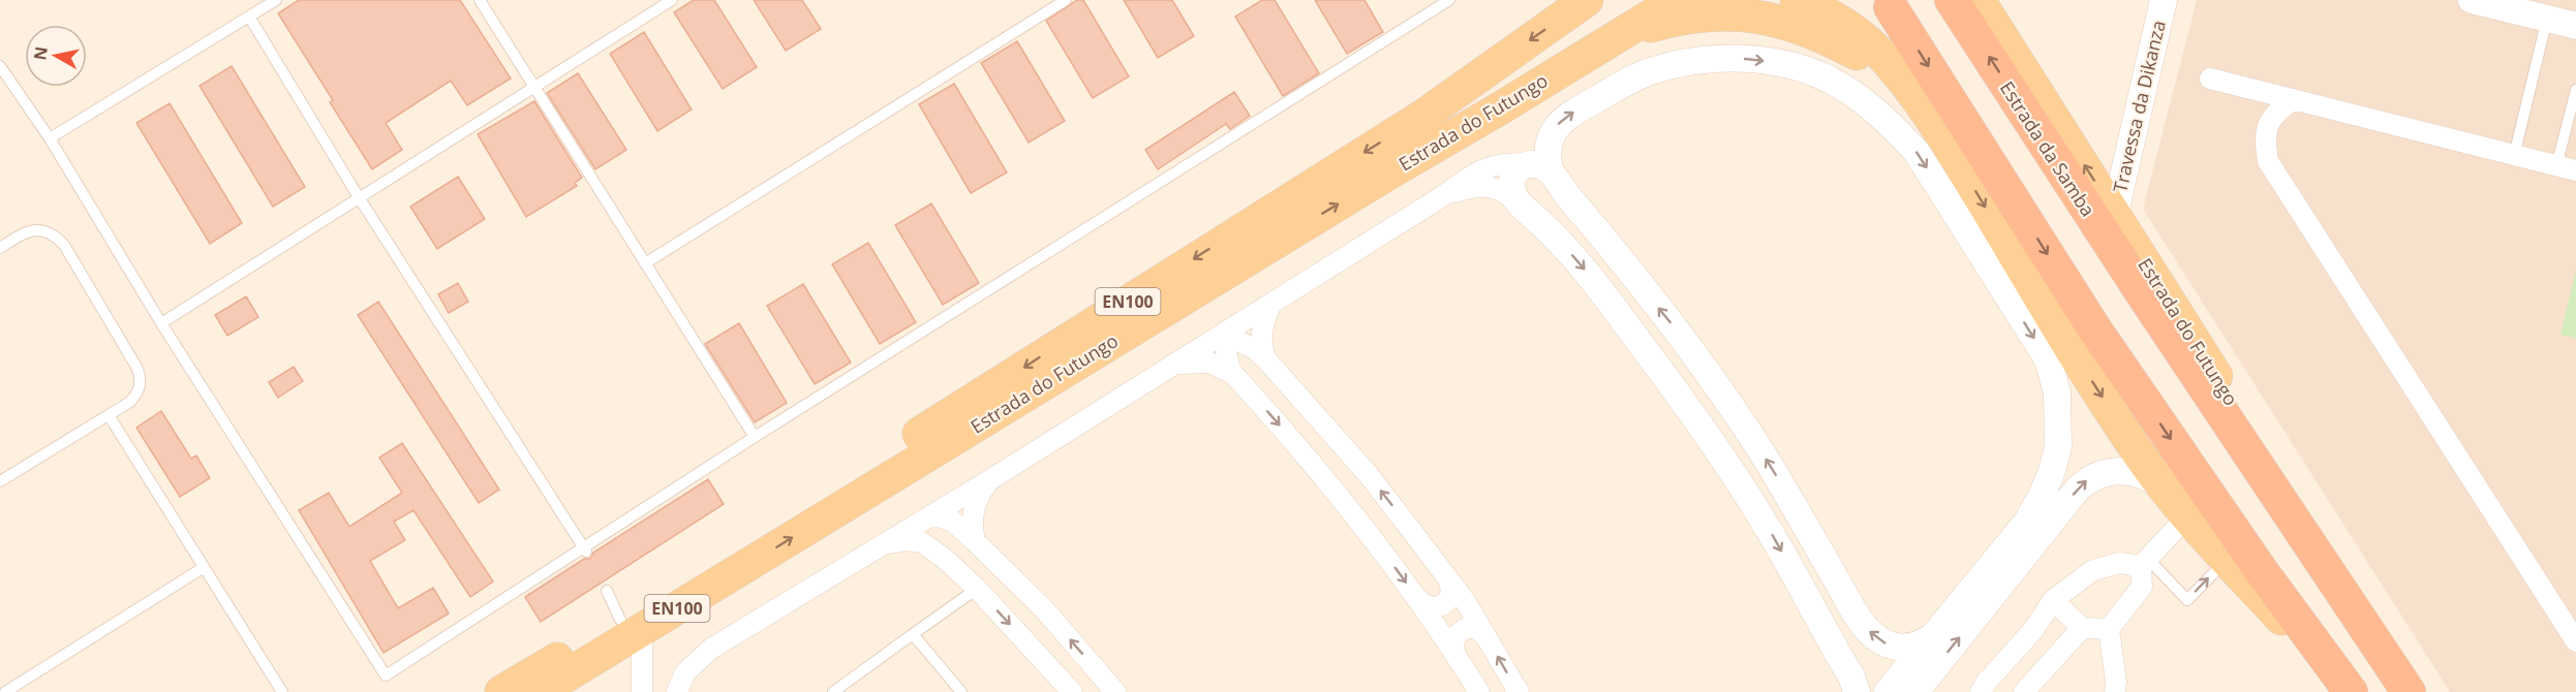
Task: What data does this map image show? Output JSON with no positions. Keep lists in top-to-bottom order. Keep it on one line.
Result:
{"streets":{"highway":["Estrada do Futungo","Estrada da Samba"],"main road":["EN100"],"street":["Travessa da Dikanza"]},"crossings":[["Travessa da Dikanza","Estrada do Futungo"],["Estrada do Futungo","Estrada da Samba"]],"north":"left"}
